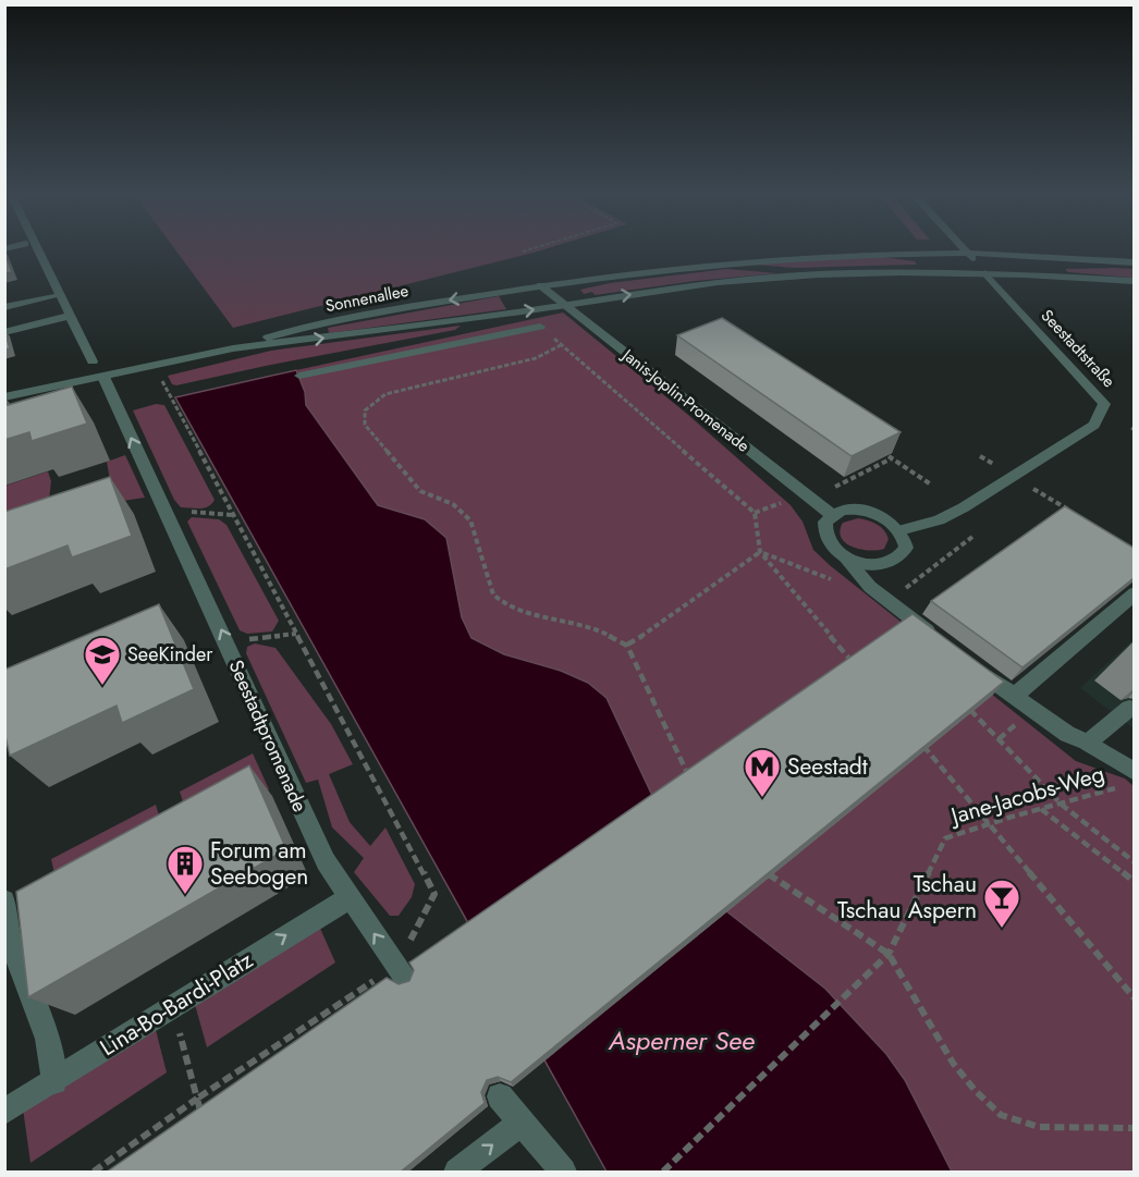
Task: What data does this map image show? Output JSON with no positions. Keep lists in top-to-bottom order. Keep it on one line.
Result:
{"streets":{"street":["Sonnenallee","Seestadtstraße","Janis-Joplin-Promenade","Seestadtpromenade","Lina-Bo-Bardi-Platz"],"path":["Jane-Jacobs-Weg"]},"crossings":[["Sonnenallee","Seestadtstraße"],["Sonnenallee","Janis-Joplin-Promenade"],["Sonnenallee","Seestadtpromenade"],["Seestadtstraße","Janis-Joplin-Promenade"],["Seestadtpromenade","Lina-Bo-Bardi-Platz"]],"one_way":["Seestadtpromenade","Lina-Bo-Bardi-Platz"],"water":["Asperner See"],"places":{"school or university":["SeeKinder"],"metro station":["Seestadt"],"building":["Forum am Seebogen"],"bar":["Tschau Tschau Aspern"]}}
